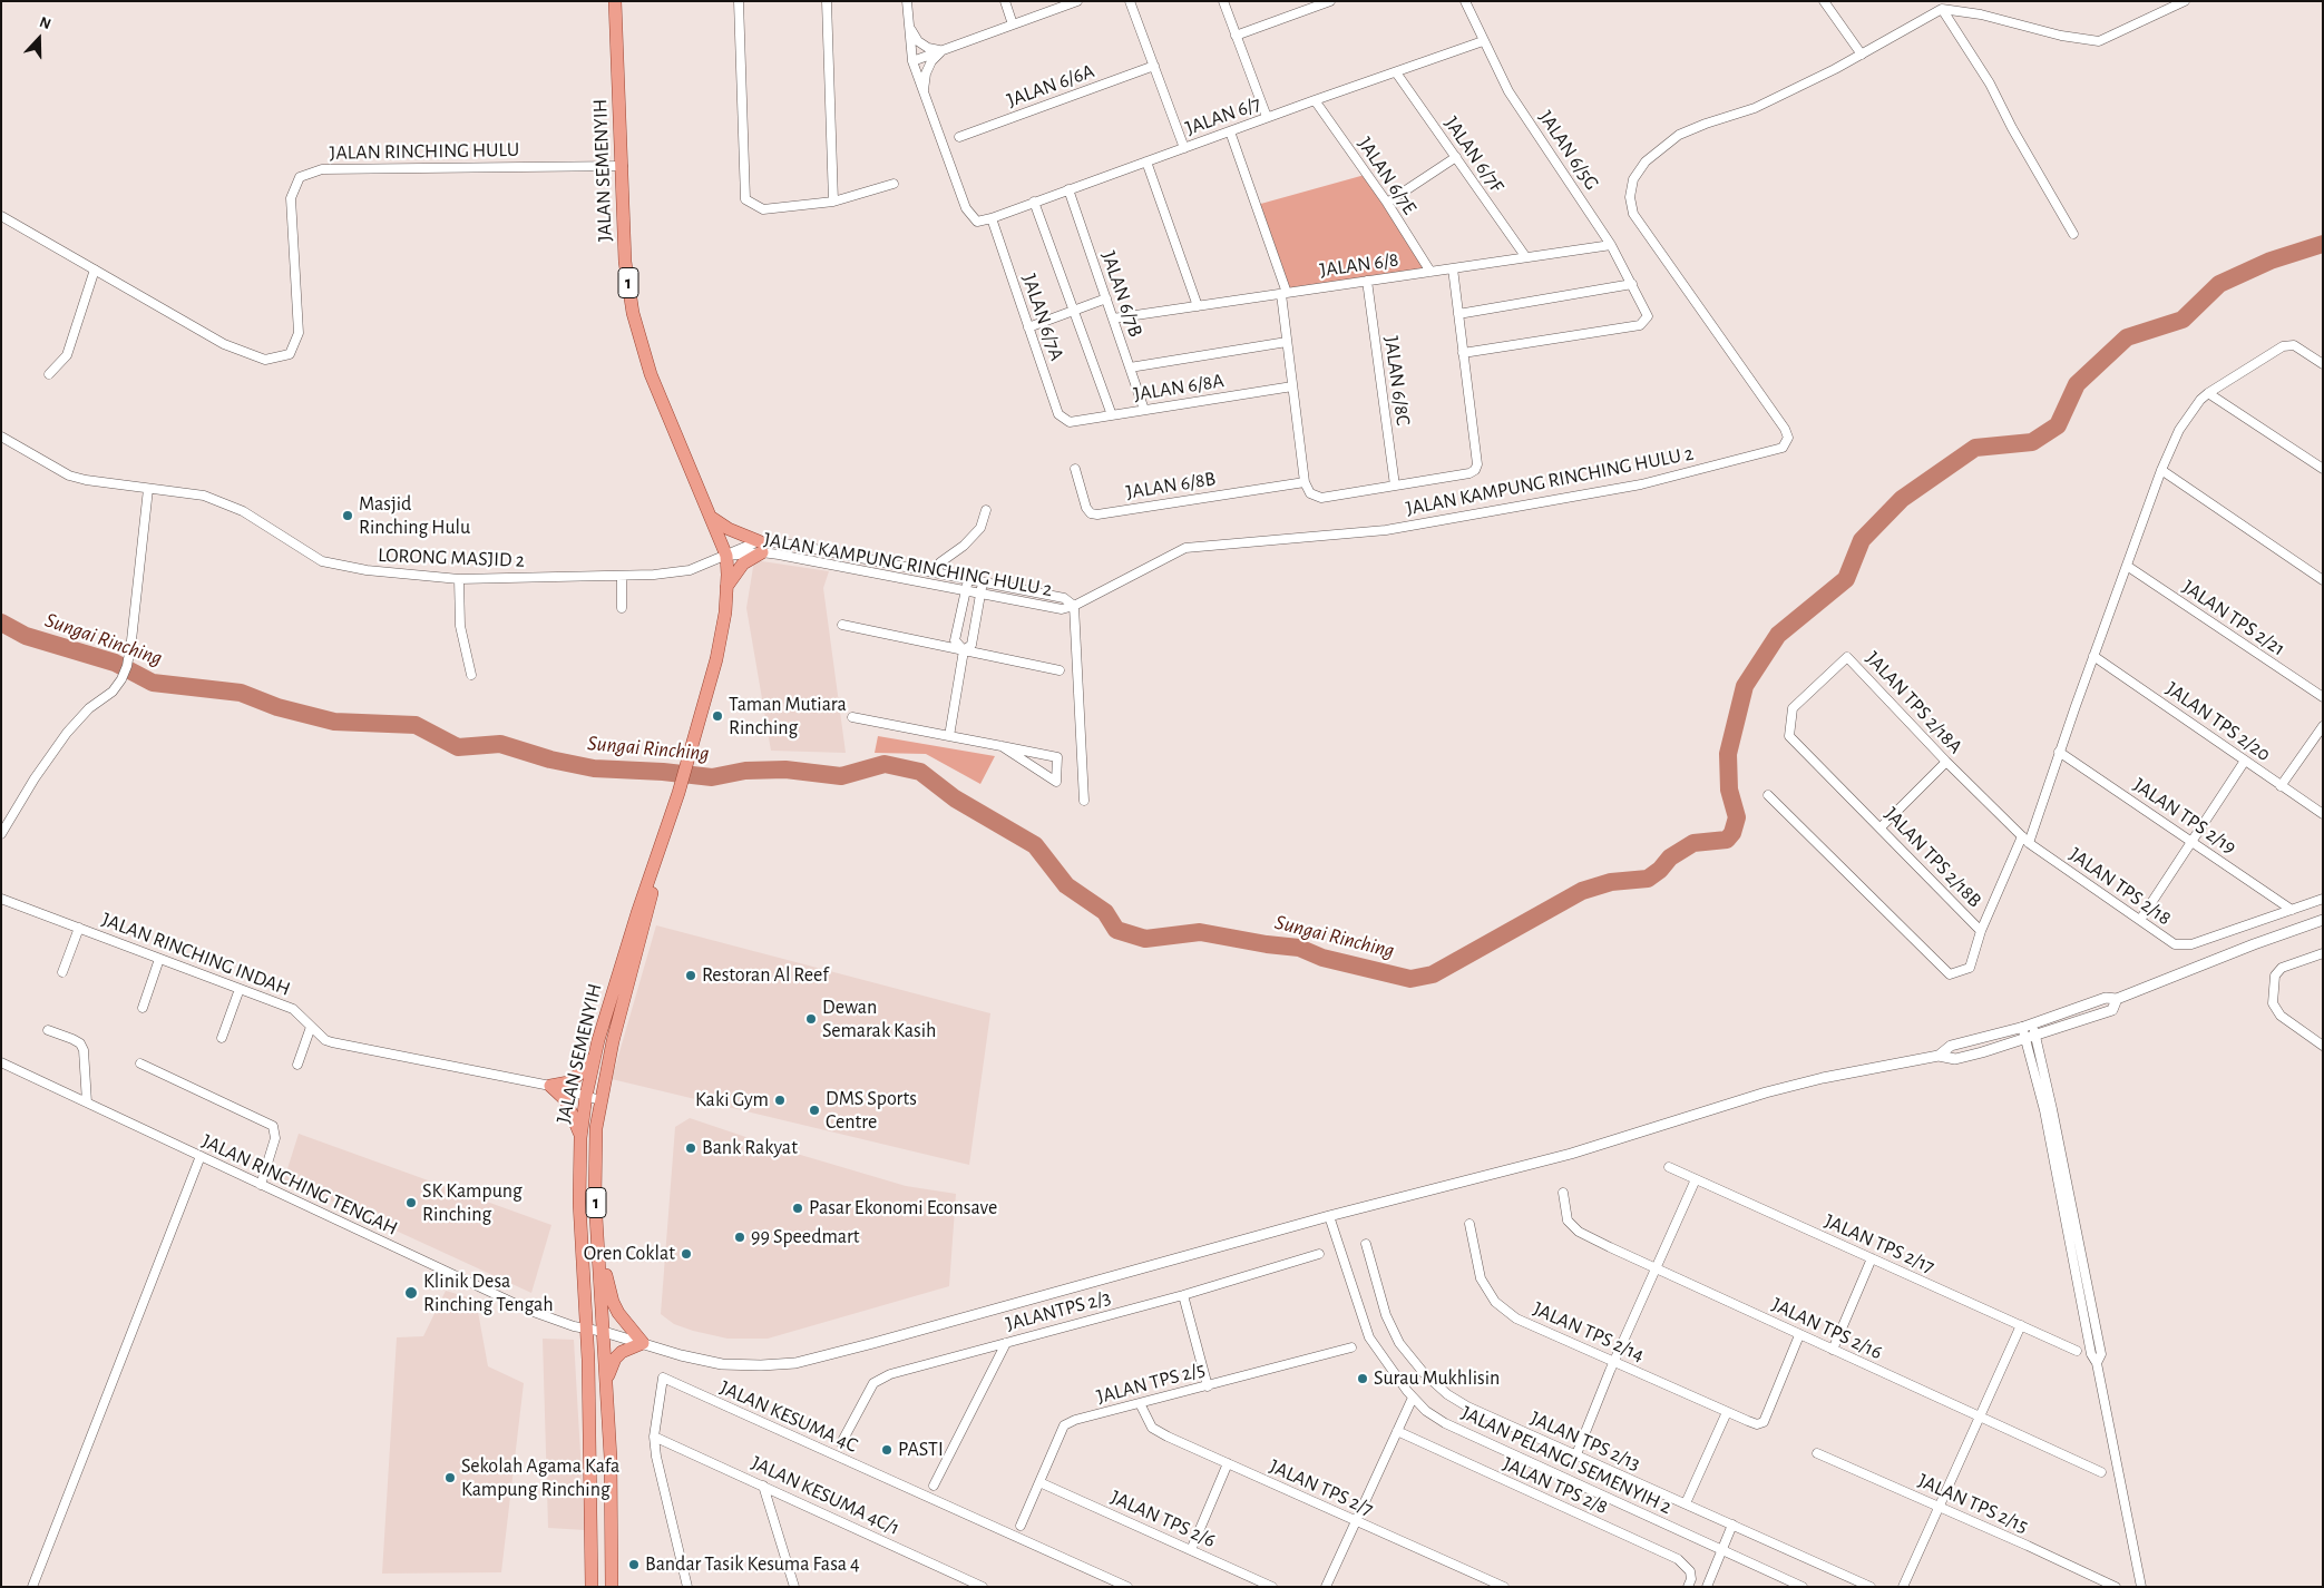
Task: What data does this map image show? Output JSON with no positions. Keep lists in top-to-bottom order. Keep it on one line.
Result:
{"streets":{"main road":["JALAN SEMENYIH","1"],"street":["JALAN 6/6A","JALAN 6/7","JALAN 6/5G","JALAN RINCHING HULU","JALAN 6/7F","JALAN 6/7E","JALAN 6/8","JALAN 6/7B","JALAN 6/7A","JALAN 6/8C","JALAN 6/8A","JALAN KAMPUNG RINCHING HULU 2","JALAN 6/8B","LORONG MASJID 2","JALAN TPS 2/21","JALAN TPS 2/18A","JALAN TPS 2/20","JALAN TPS 2/19","JALAN TPS 2/18B","JALAN TPS 2/18","JALAN RINCHING INDAH","JALAN RINCHING TENGAH","JALAN TPS 2/17","JALANTPS 2/3","JALAN TPS 2/16","JALAN TPS 2/14","JALAN TPS 2/5","JALAN KESUMA 4C","JALAN TPS 2/13","JALAN PELANGI SEMENYIH 2","JALAN TPS 2/8","JALAN TPS 2/7","JALAN KESUMA 4C/1","JALAN TPS 2/15","JALAN TPS 2/6"]},"crossings":[["JALAN 6/7","JALAN 6/5G"],["JALAN 6/7","JALAN 6/7F"],["JALAN 6/7","JALAN 6/7E"],["JALAN 6/7","JALAN 6/7B"],["JALAN 6/7","JALAN 6/7A"],["JALAN 6/5G","JALAN 6/8"],["JALAN RINCHING HULU","JALAN SEMENYIH"],["JALAN 6/7F","JALAN 6/8"],["JALAN SEMENYIH","1"],["JALAN SEMENYIH","JALAN KAMPUNG RINCHING HULU 2"],["JALAN SEMENYIH","LORONG MASJID 2"],["JALAN SEMENYIH","JALAN RINCHING INDAH"],["JALAN SEMENYIH","JALAN RINCHING TENGAH"],["JALAN 6/7E","JALAN 6/8"],["JALAN 6/8","JALAN 6/7B"],["JALAN 6/8","JALAN 6/8C"],["1","JALAN RINCHING INDAH"],["JALAN 6/7B","JALAN 6/8A"],["JALAN 6/7A","JALAN 6/8A"],["JALAN KAMPUNG RINCHING HULU 2","LORONG MASJID 2"],["JALAN TPS 2/21","JALAN TPS 2/18B"],["JALAN TPS 2/18A","JALAN TPS 2/18B"],["JALAN TPS 2/18A","JALAN TPS 2/18"],["JALAN TPS 2/20","JALAN TPS 2/18B"],["JALAN TPS 2/19","JALAN TPS 2/18B"],["JALAN TPS 2/19","JALAN TPS 2/18"],["JALAN TPS 2/18B","JALAN TPS 2/18"],["JALAN TPS 2/16","JALAN TPS 2/14"],["JALAN TPS 2/5","JALAN TPS 2/7"],["JALAN TPS 2/5","JALAN TPS 2/6"],["JALAN KESUMA 4C","JALAN KESUMA 4C/1"]],"water":["Sungai Rinching"],"places":["Masjid Rinching Hulu","Taman Mutiara Rinching","Restoran Al Reef","Dewan Semarak Kasih","Kaki Gym","DMS Sports Centre","Bank Rakyat","SK Kampung Rinching","Pasar Ekonomi Econsave","99 Speedmart","Oren Coklat","Klinik Desa Rinching Tengah","Surau Mukhlisin","PASTI","Sekolah Agama Kafa Kampung Rinching","Bandar Tasik Kesuma Fasa 4"],"north":"top"}
